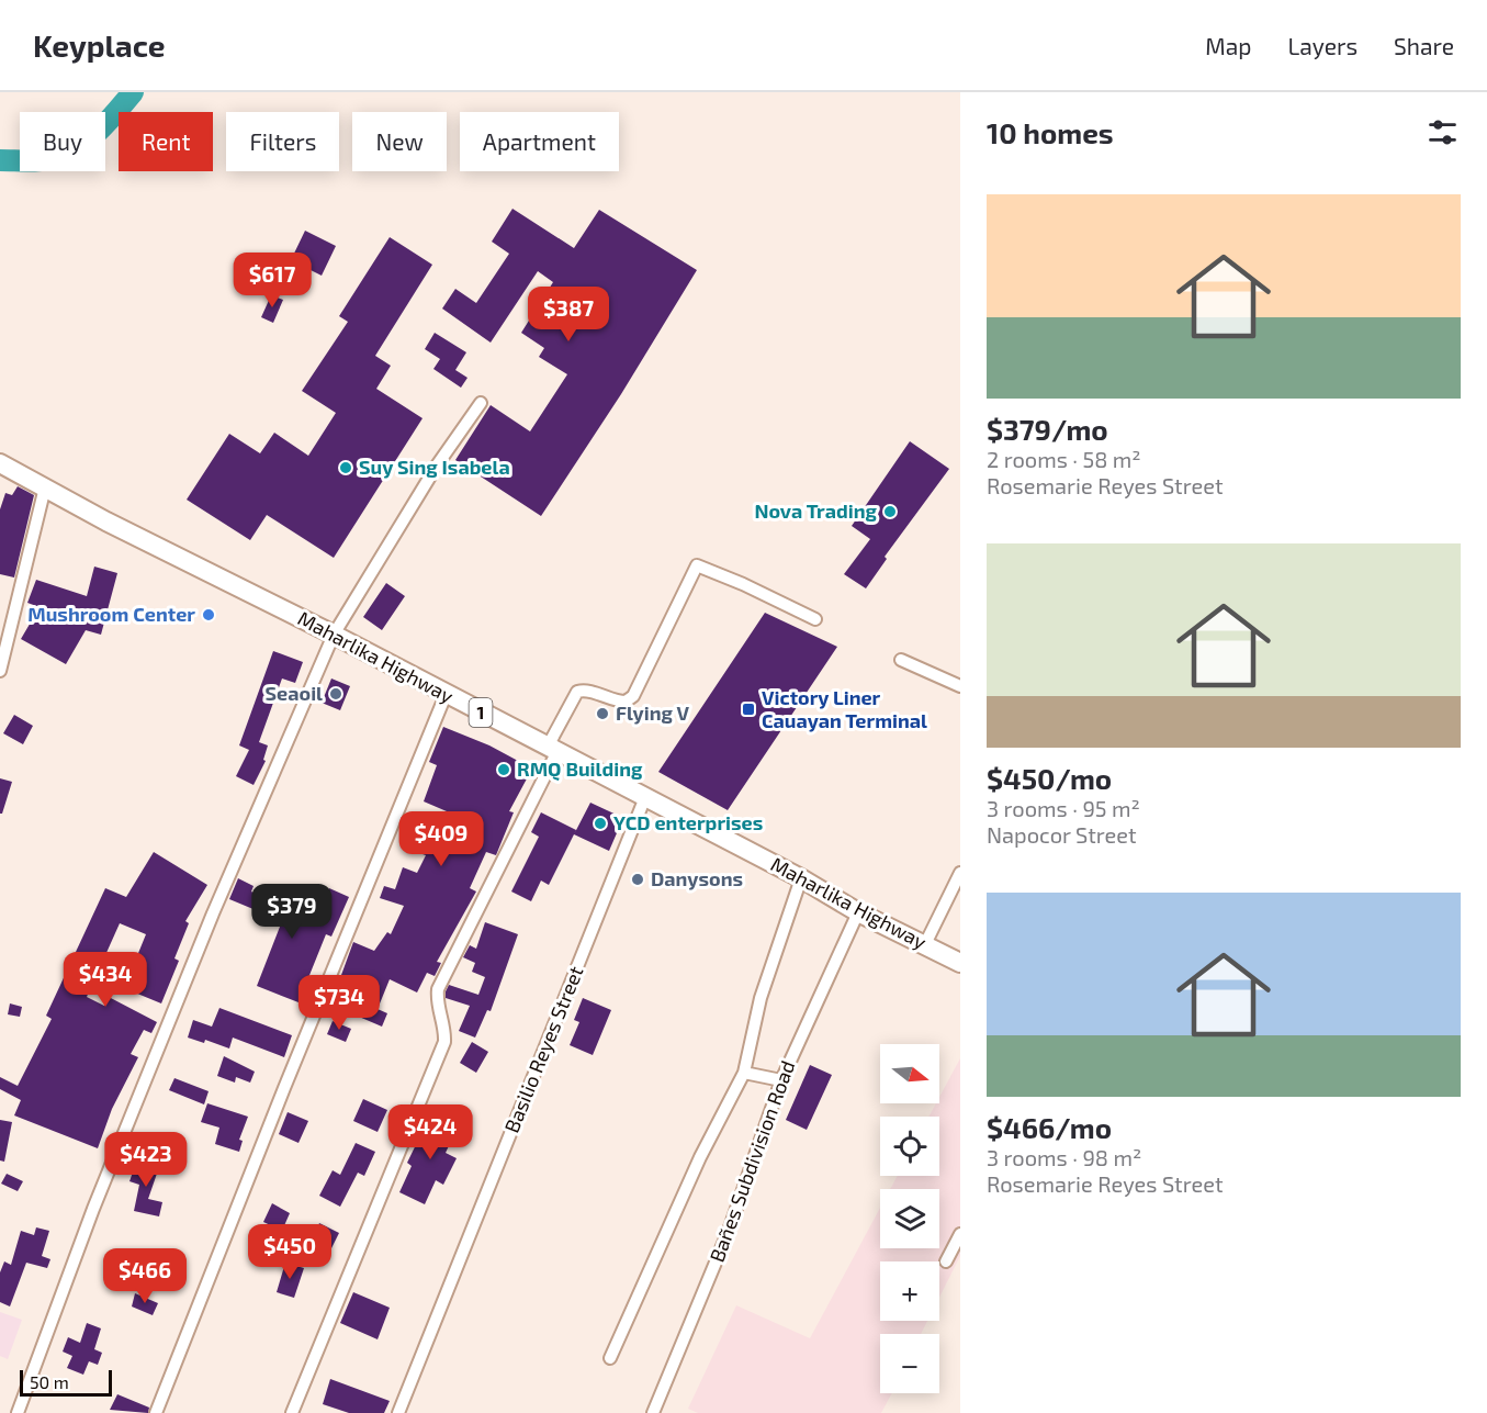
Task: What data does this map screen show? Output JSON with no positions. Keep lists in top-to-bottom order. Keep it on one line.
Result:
{"streets":{"highway":["Maharlika Highway","1"],"street":["Basilio Reyes Street","Bañes Subdivision Road"]},"crossings":[["Maharlika Highway","Basilio Reyes Street"],["Maharlika Highway","Bañes Subdivision Road"]],"places":{"other":["Suy Sing Isabela","Nova Trading","Mushroom Center","Seaoil","Flying V","RMQ Building","YCD enterprises","Danysons"],"transit":["Victory Liner Cauayan Terminal"]},"scale_bar":"50 m","north":"right","page":{"header":"Keyplace","nav":["Map","Layers","Share"],"heading":"10 homes","chip":["Buy","Rent","Filters","New","Apartment"],"list":[{"name":"$379/mo","note":"2 rooms · 58 m² · Rosemarie Reyes Street"},{"name":"$450/mo","note":"3 rooms · 95 m² · Napocor Street"},{"name":"$466/mo","note":"3 rooms · 98 m² · Rosemarie Reyes Street"}],"price":["$617","$387","$409","$379","$434","$734","$424","$423","$450","$466"],"map_buttons":["+","−"],"scale":"50 m"}}
